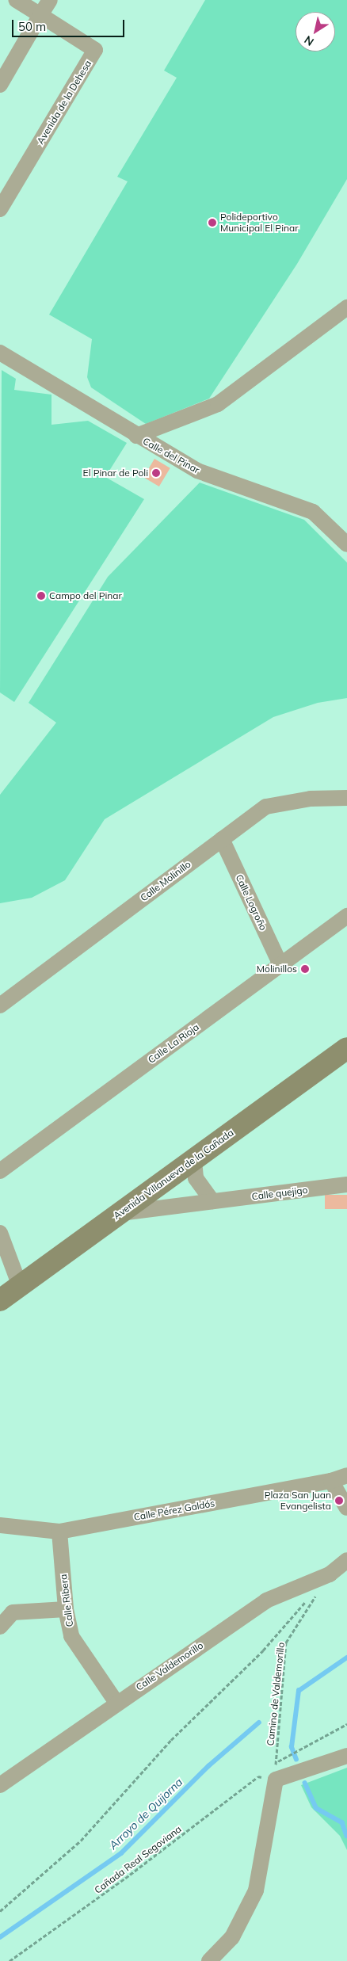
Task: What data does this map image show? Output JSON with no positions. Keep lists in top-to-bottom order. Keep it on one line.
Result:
{"streets":{"main road":["Avenida Villanueva de la Cañada"],"street":["Avenida de la Dehesa","Calle del Pinar","Calle Molinillo","Calle Logroño","Calle La Rioja","Calle quejigo","Calle Pérez Galdós","Calle Ribera","Calle Valdemorillo"],"path":["Camino de Valdemorillo","Cañada Real Segoviana"]},"crossings":[["Calle Molinillo","Calle Logroño"],["Calle Logroño","Calle La Rioja"],["Avenida Villanueva de la Cañada","Calle quejigo"],["Calle Pérez Galdós","Calle Ribera"],["Calle Ribera","Calle Valdemorillo"],["Calle Valdemorillo","Camino de Valdemorillo"],["Camino de Valdemorillo","Cañada Real Segoviana"]],"water":["Arroyo de Quijorna"],"places":["Polideportivo Municipal El Pinar","El Pinar de Poli","Campo del Pinar","Molinillos","Plaza San Juan Evangelista"],"scale_bar":"50 m","north":"bottom left"}
